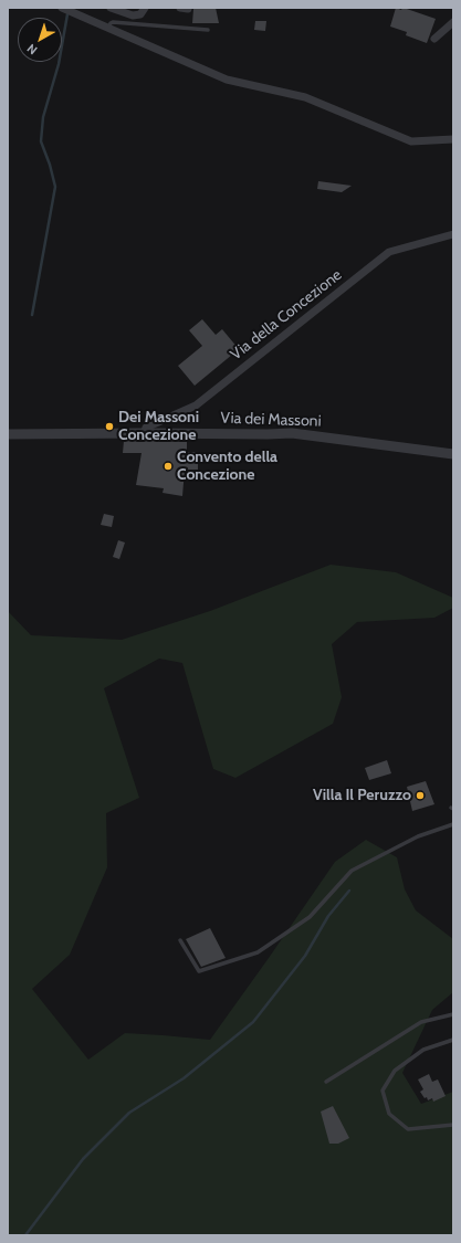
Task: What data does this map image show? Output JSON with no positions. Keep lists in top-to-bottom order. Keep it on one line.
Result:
{"streets":{"street":["Via della Concezione","Via dei Massoni"]},"crossings":[["Via della Concezione","Via dei Massoni"]],"places":["Dei Massoni Concezione","Convento della Concezione","Villa Il Peruzzo"],"north":"bottom left"}
